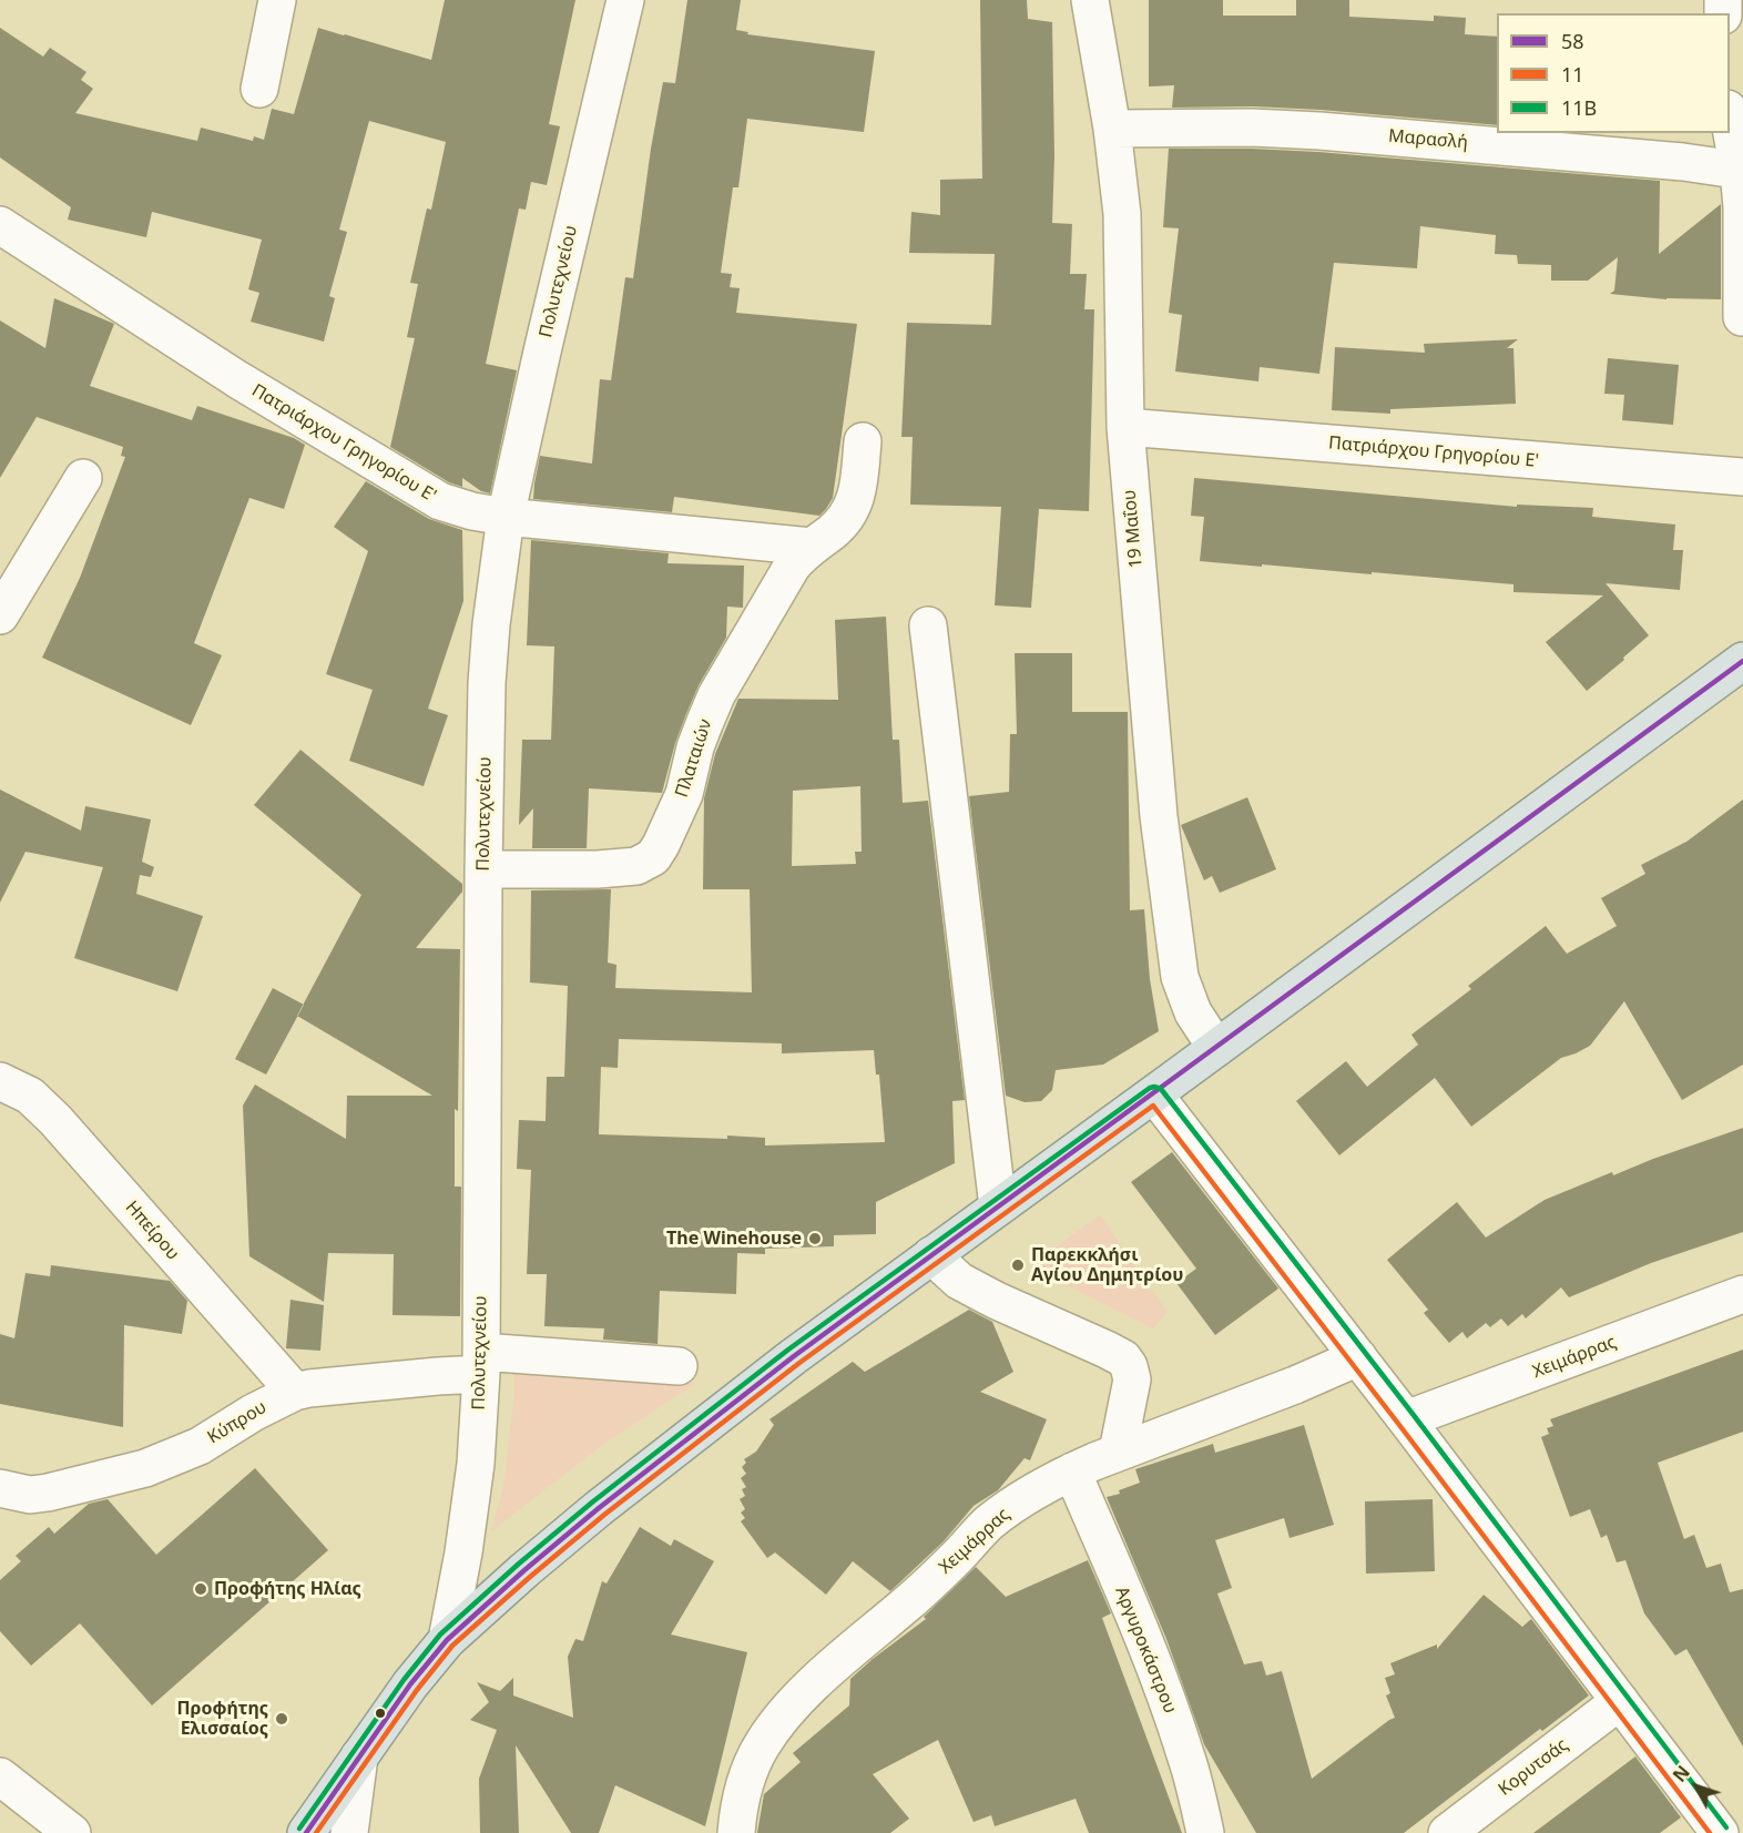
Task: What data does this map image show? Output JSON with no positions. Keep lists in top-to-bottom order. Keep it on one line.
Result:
{"streets":{"street":["Μαρασλή","Πολυτεχνείου","Πατριάρχου Γρηγορίου Ε'","19 Μαΐου","Πλαταιών","Ηπείρου","Χειμάρρας","Κύπρου","Αργυροκάστρου","Κορυτσάς"]},"crossings":[["Μαρασλή","19 Μαΐου"],["Πολυτεχνείου","Πατριάρχου Γρηγορίου Ε'"],["Πολυτεχνείου","Πλαταιών"],["Πολυτεχνείου","Κύπρου"],["Πατριάρχου Γρηγορίου Ε'","19 Μαΐου"],["Πατριάρχου Γρηγορίου Ε'","Πλαταιών"],["Ηπείρου","Κύπρου"],["Χειμάρρας","Αργυροκάστρου"]],"places":["The Winehouse","Παρεκκλήσι Αγίου Δημητρίου","Προφήτης Ηλίας","Προφήτης Ελισσαίος"],"lines":["transit line 58","transit line 11Β","transit line 11"],"legend":["58","11","11Β"],"north":"top left"}
